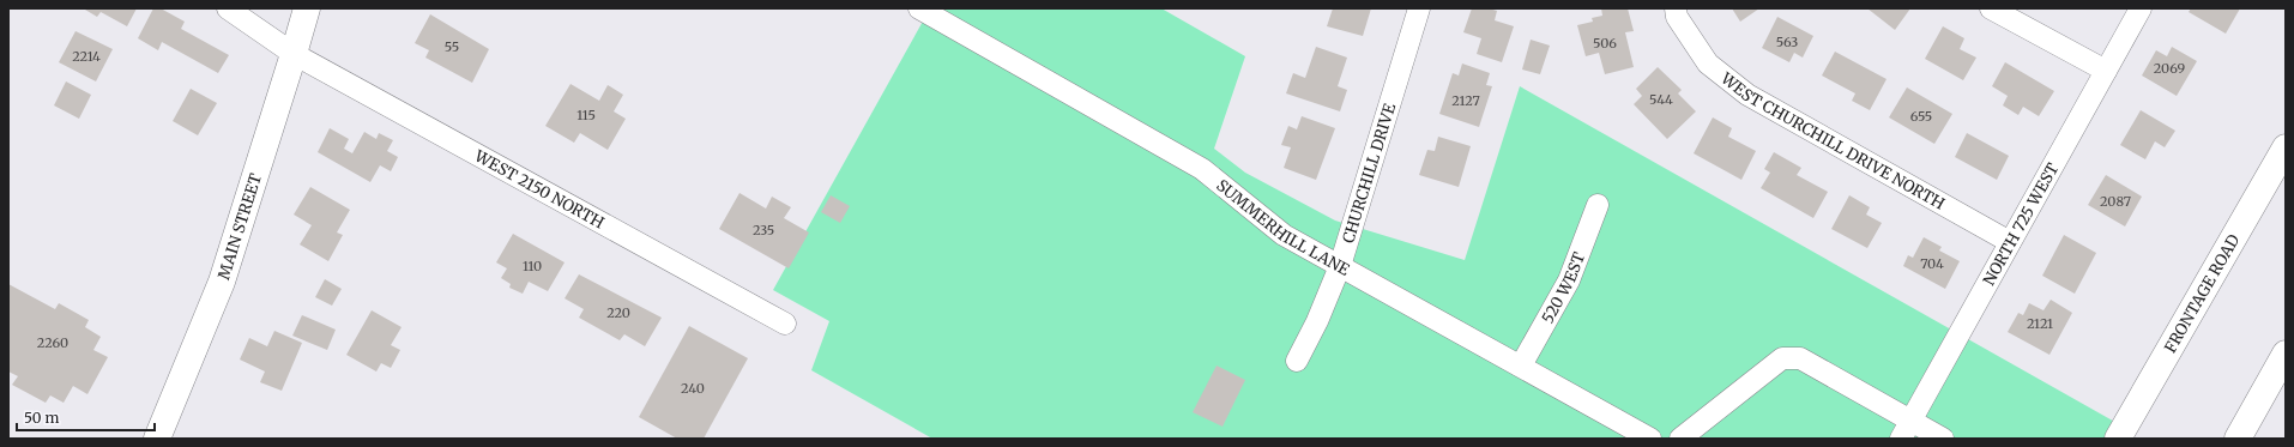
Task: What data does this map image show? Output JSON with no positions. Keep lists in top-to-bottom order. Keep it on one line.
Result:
{"streets":{"main road":["MAIN STREET","FRONTAGE ROAD"],"street":["WEST CHURCHILL DRIVE NORTH","CHURCHILL DRIVE","WEST 2150 NORTH","NORTH 725 WEST","SUMMERHILL LANE","520 WEST"]},"crossings":[["WEST CHURCHILL DRIVE NORTH","NORTH 725 WEST"],["CHURCHILL DRIVE","SUMMERHILL LANE"],["WEST 2150 NORTH","MAIN STREET"],["SUMMERHILL LANE","520 WEST"]],"house_numbers":["563","506","55","2214","2069","544","2127","115","655","2087","235","704","110","220","2121","2260","240"],"scale_bar":"50 m"}
